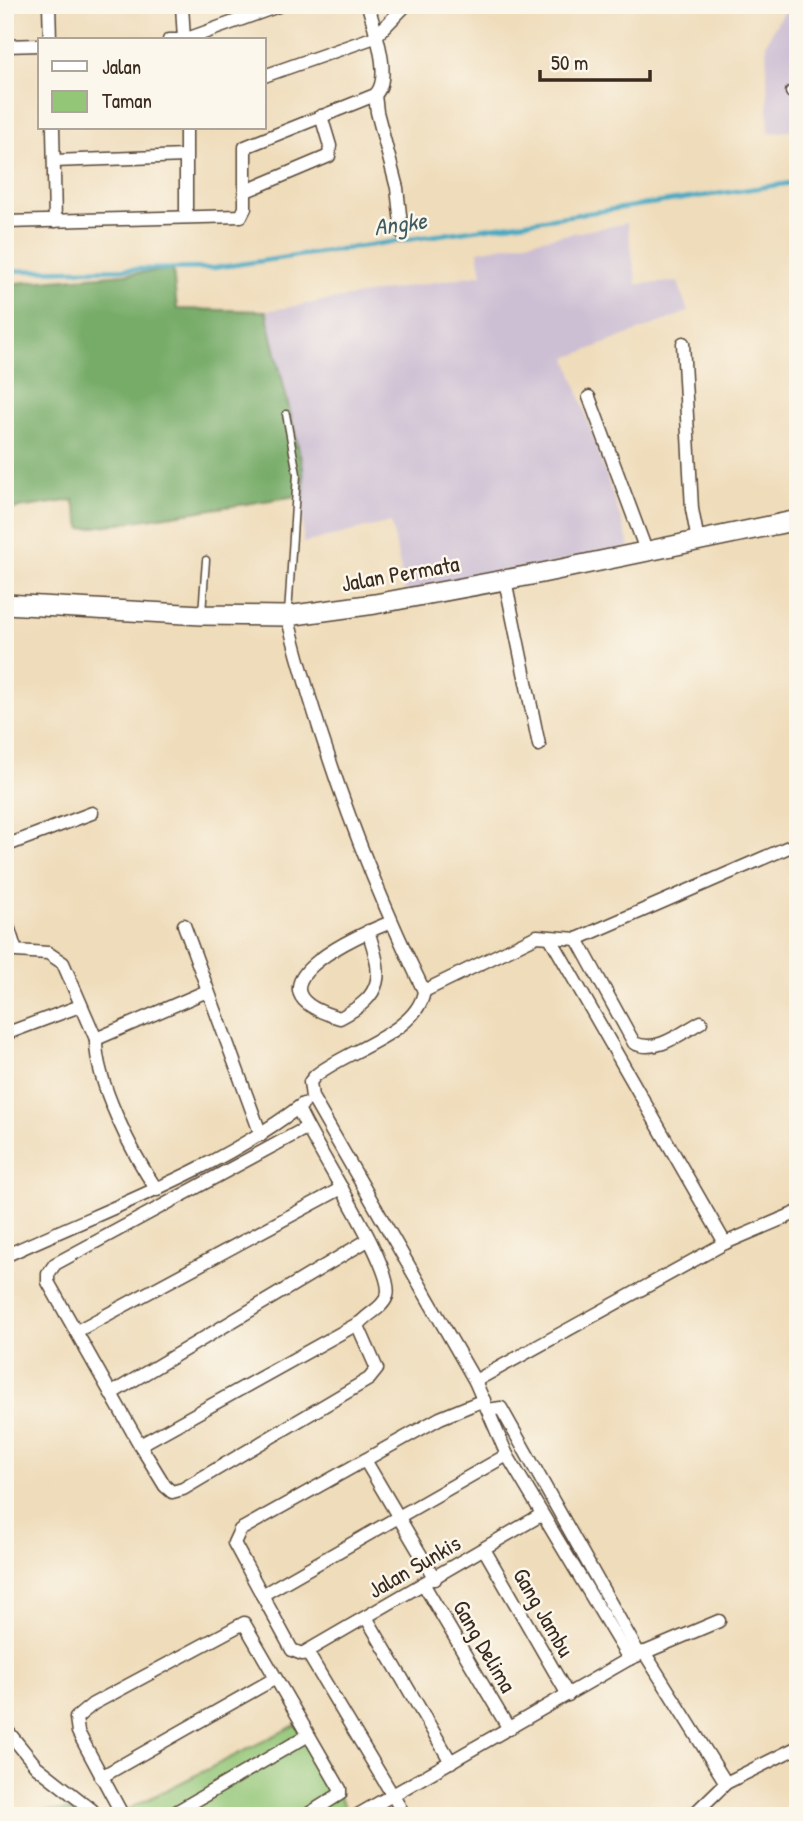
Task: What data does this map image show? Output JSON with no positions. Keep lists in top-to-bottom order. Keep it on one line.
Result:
{"streets":{"main road":["Jalan Permata"],"street":["Jalan Sunkis","Gang Jambu","Gang Delima"]},"crossings":[["Jalan Sunkis","Gang Jambu"],["Jalan Sunkis","Gang Delima"]],"water":["Angke"],"legend":["Jalan","Taman"],"scale_bar":"50 m"}
